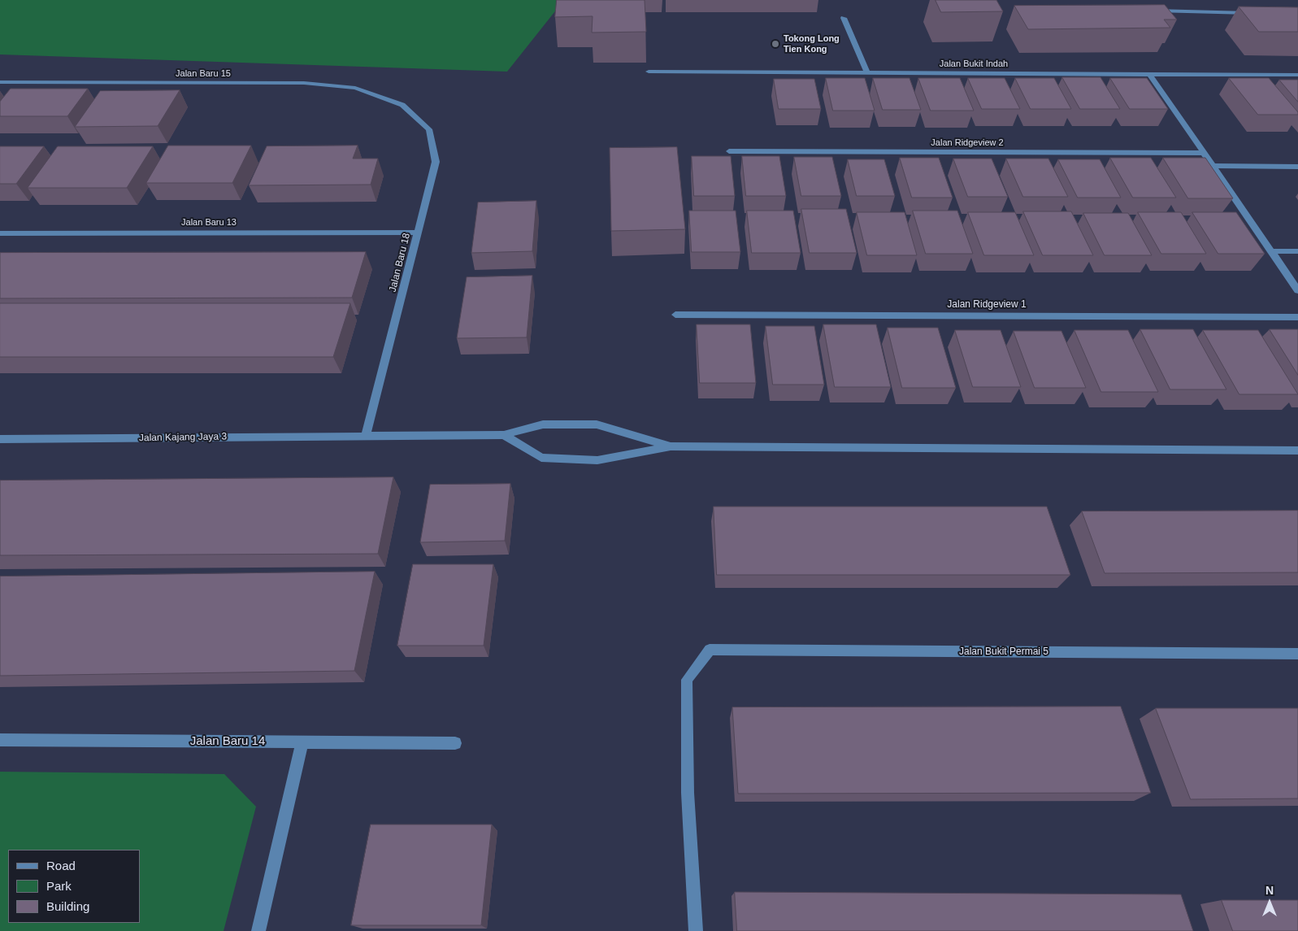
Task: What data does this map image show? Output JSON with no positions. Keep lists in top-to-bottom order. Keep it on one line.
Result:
{"streets":{"street":["Jalan Bukit Indah","Jalan Baru 15","Jalan Ridgeview 2","Jalan Baru 13","Jalan Baru 18","Jalan Ridgeview 1","Jalan Kajang Jaya 3","Jalan Bukit Permai 5","Jalan Baru 14"]},"crossings":[["Jalan Baru 15","Jalan Baru 18"],["Jalan Baru 13","Jalan Baru 18"],["Jalan Baru 18","Jalan Kajang Jaya 3"]],"places":["Tokong Long Tien Kong"],"legend":["Road","Park","Building"],"north":"top"}
